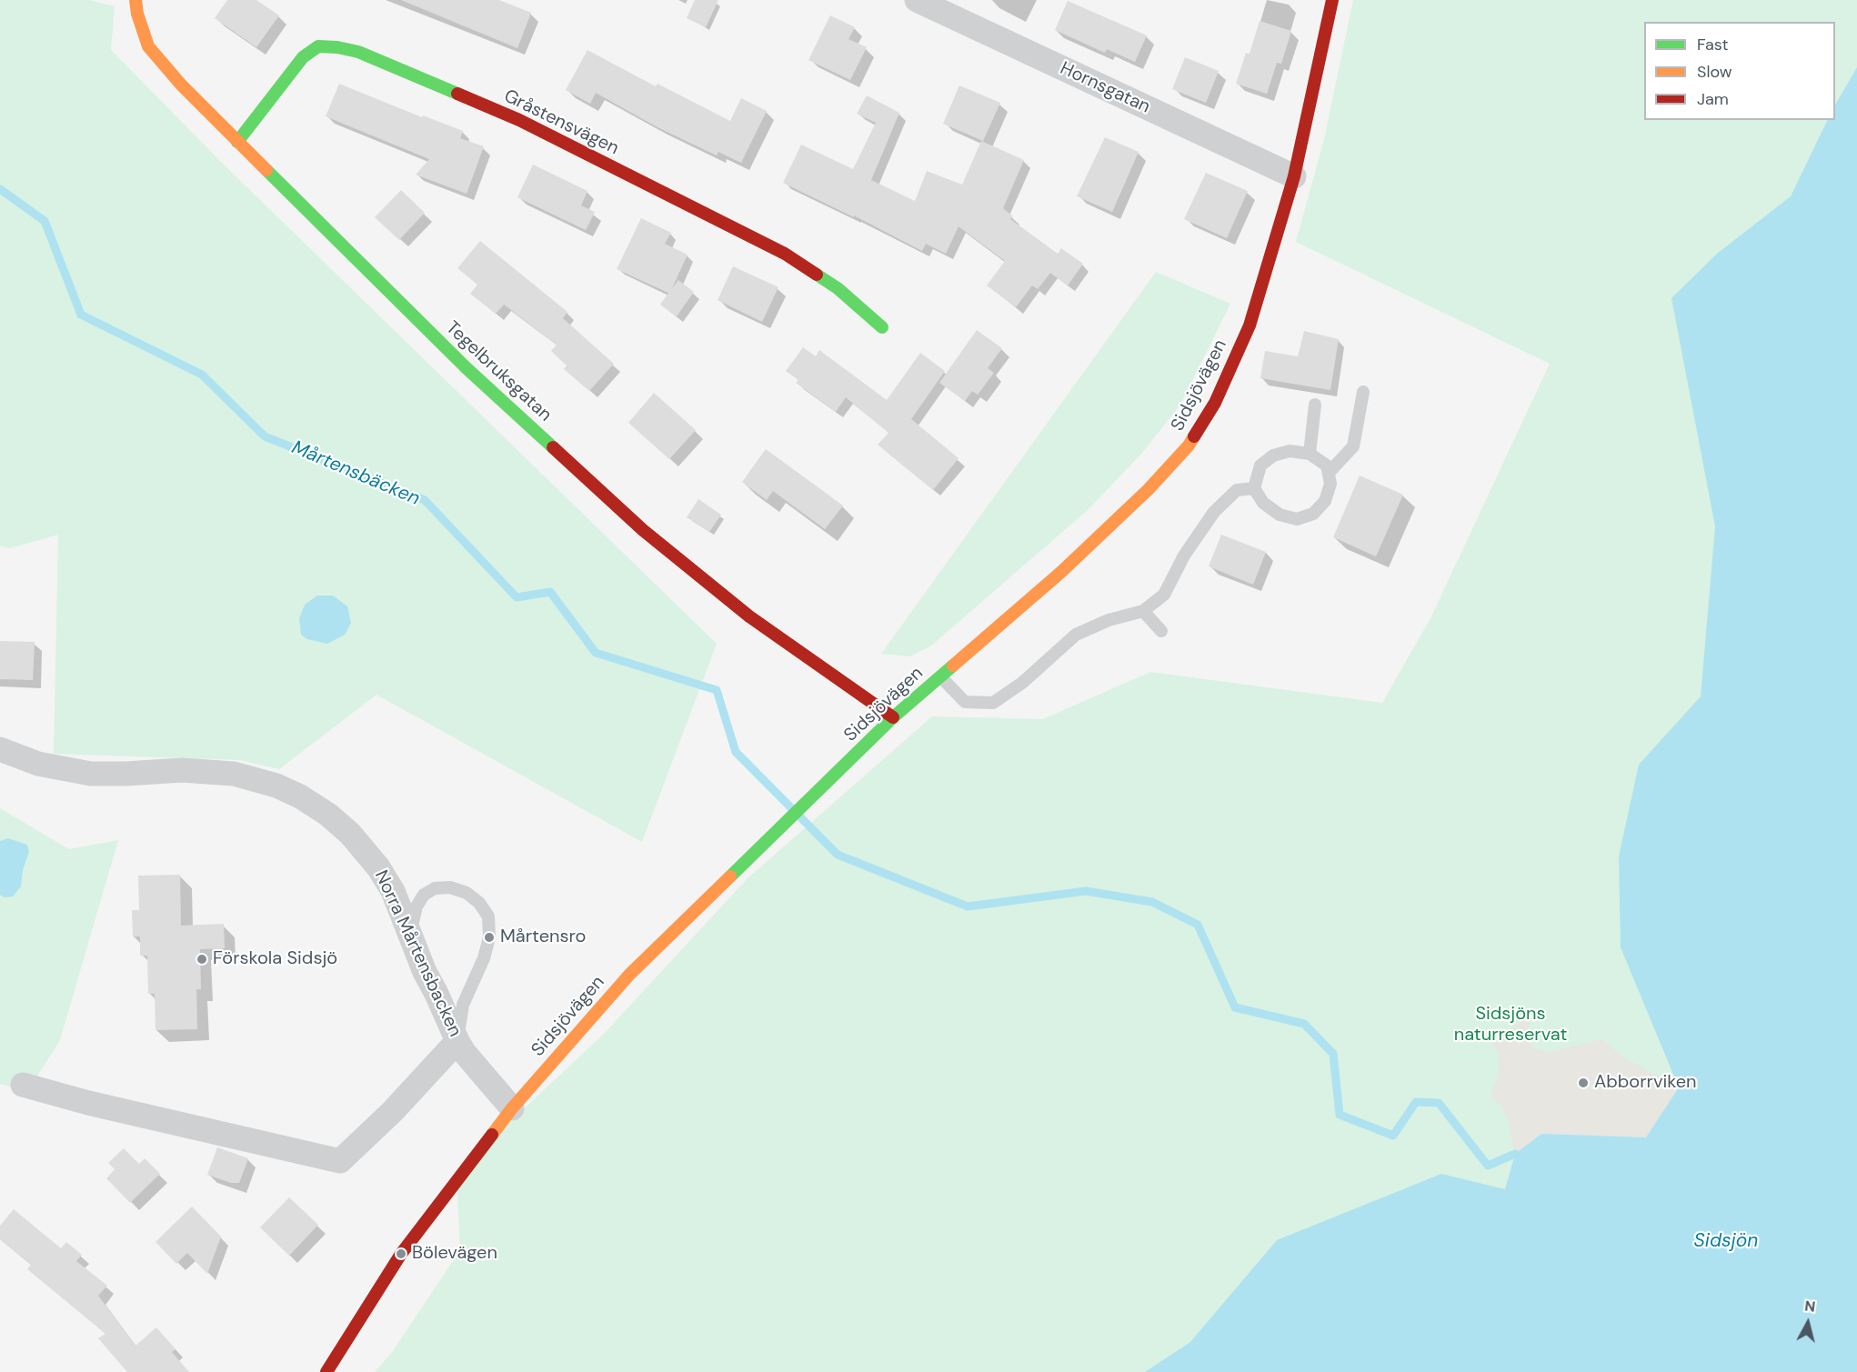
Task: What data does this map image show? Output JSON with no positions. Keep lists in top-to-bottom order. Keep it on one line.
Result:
{"streets":{"street":["Hornsgatan","Gråstensvägen","Tegelbruksgatan","Sidsjövägen","Norra Mårtensbacken"]},"crossings":[["Hornsgatan","Sidsjövägen"],["Gråstensvägen","Tegelbruksgatan"],["Tegelbruksgatan","Sidsjövägen"],["Sidsjövägen","Norra Mårtensbacken"]],"water":["Mårtensbäcken","Sidsjön"],"parks":["Sidsjöns naturreservat"],"places":["Mårtensro","Förskola Sidsjö","Abborrviken","Bölevägen"],"legend":["Fast","Slow","Jam"],"north":"top"}
